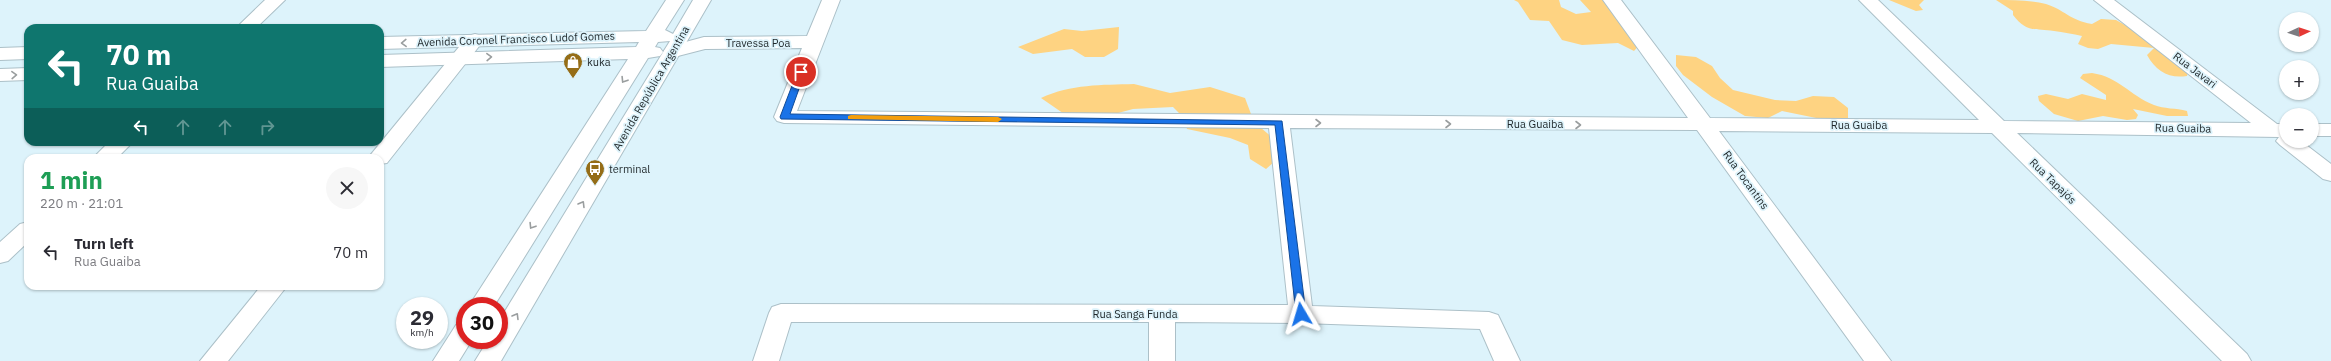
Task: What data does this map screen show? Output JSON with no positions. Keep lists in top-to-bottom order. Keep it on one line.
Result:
{"streets":{"street":["Avenida Coronel Francisco Ludof Gomes","Travessa Poa","Rua Javari","Avenida República Argentina","Rua Guaiba","Rua Tocantins","Rua Tapajós","Rua Sanga Funda"]},"crossings":[["Avenida Coronel Francisco Ludof Gomes","Travessa Poa"],["Travessa Poa","Avenida República Argentina"],["Travessa Poa","Rua Guaiba"],["Rua Guaiba","Rua Tocantins"],["Rua Guaiba","Rua Tapajós"]],"places":{"shop":["kuka"],"bus stop":["terminal"]},"north":"right","page":{"map_buttons":["+","−"],"turn":["70 m","Rua Guaiba"],"heading":["1 min","220 m · 21:01"],"list":[{"name":"Turn left","note":"Rua Guaiba","value":"70 m"}],"speed":"29 km/h","limit":"30"}}
